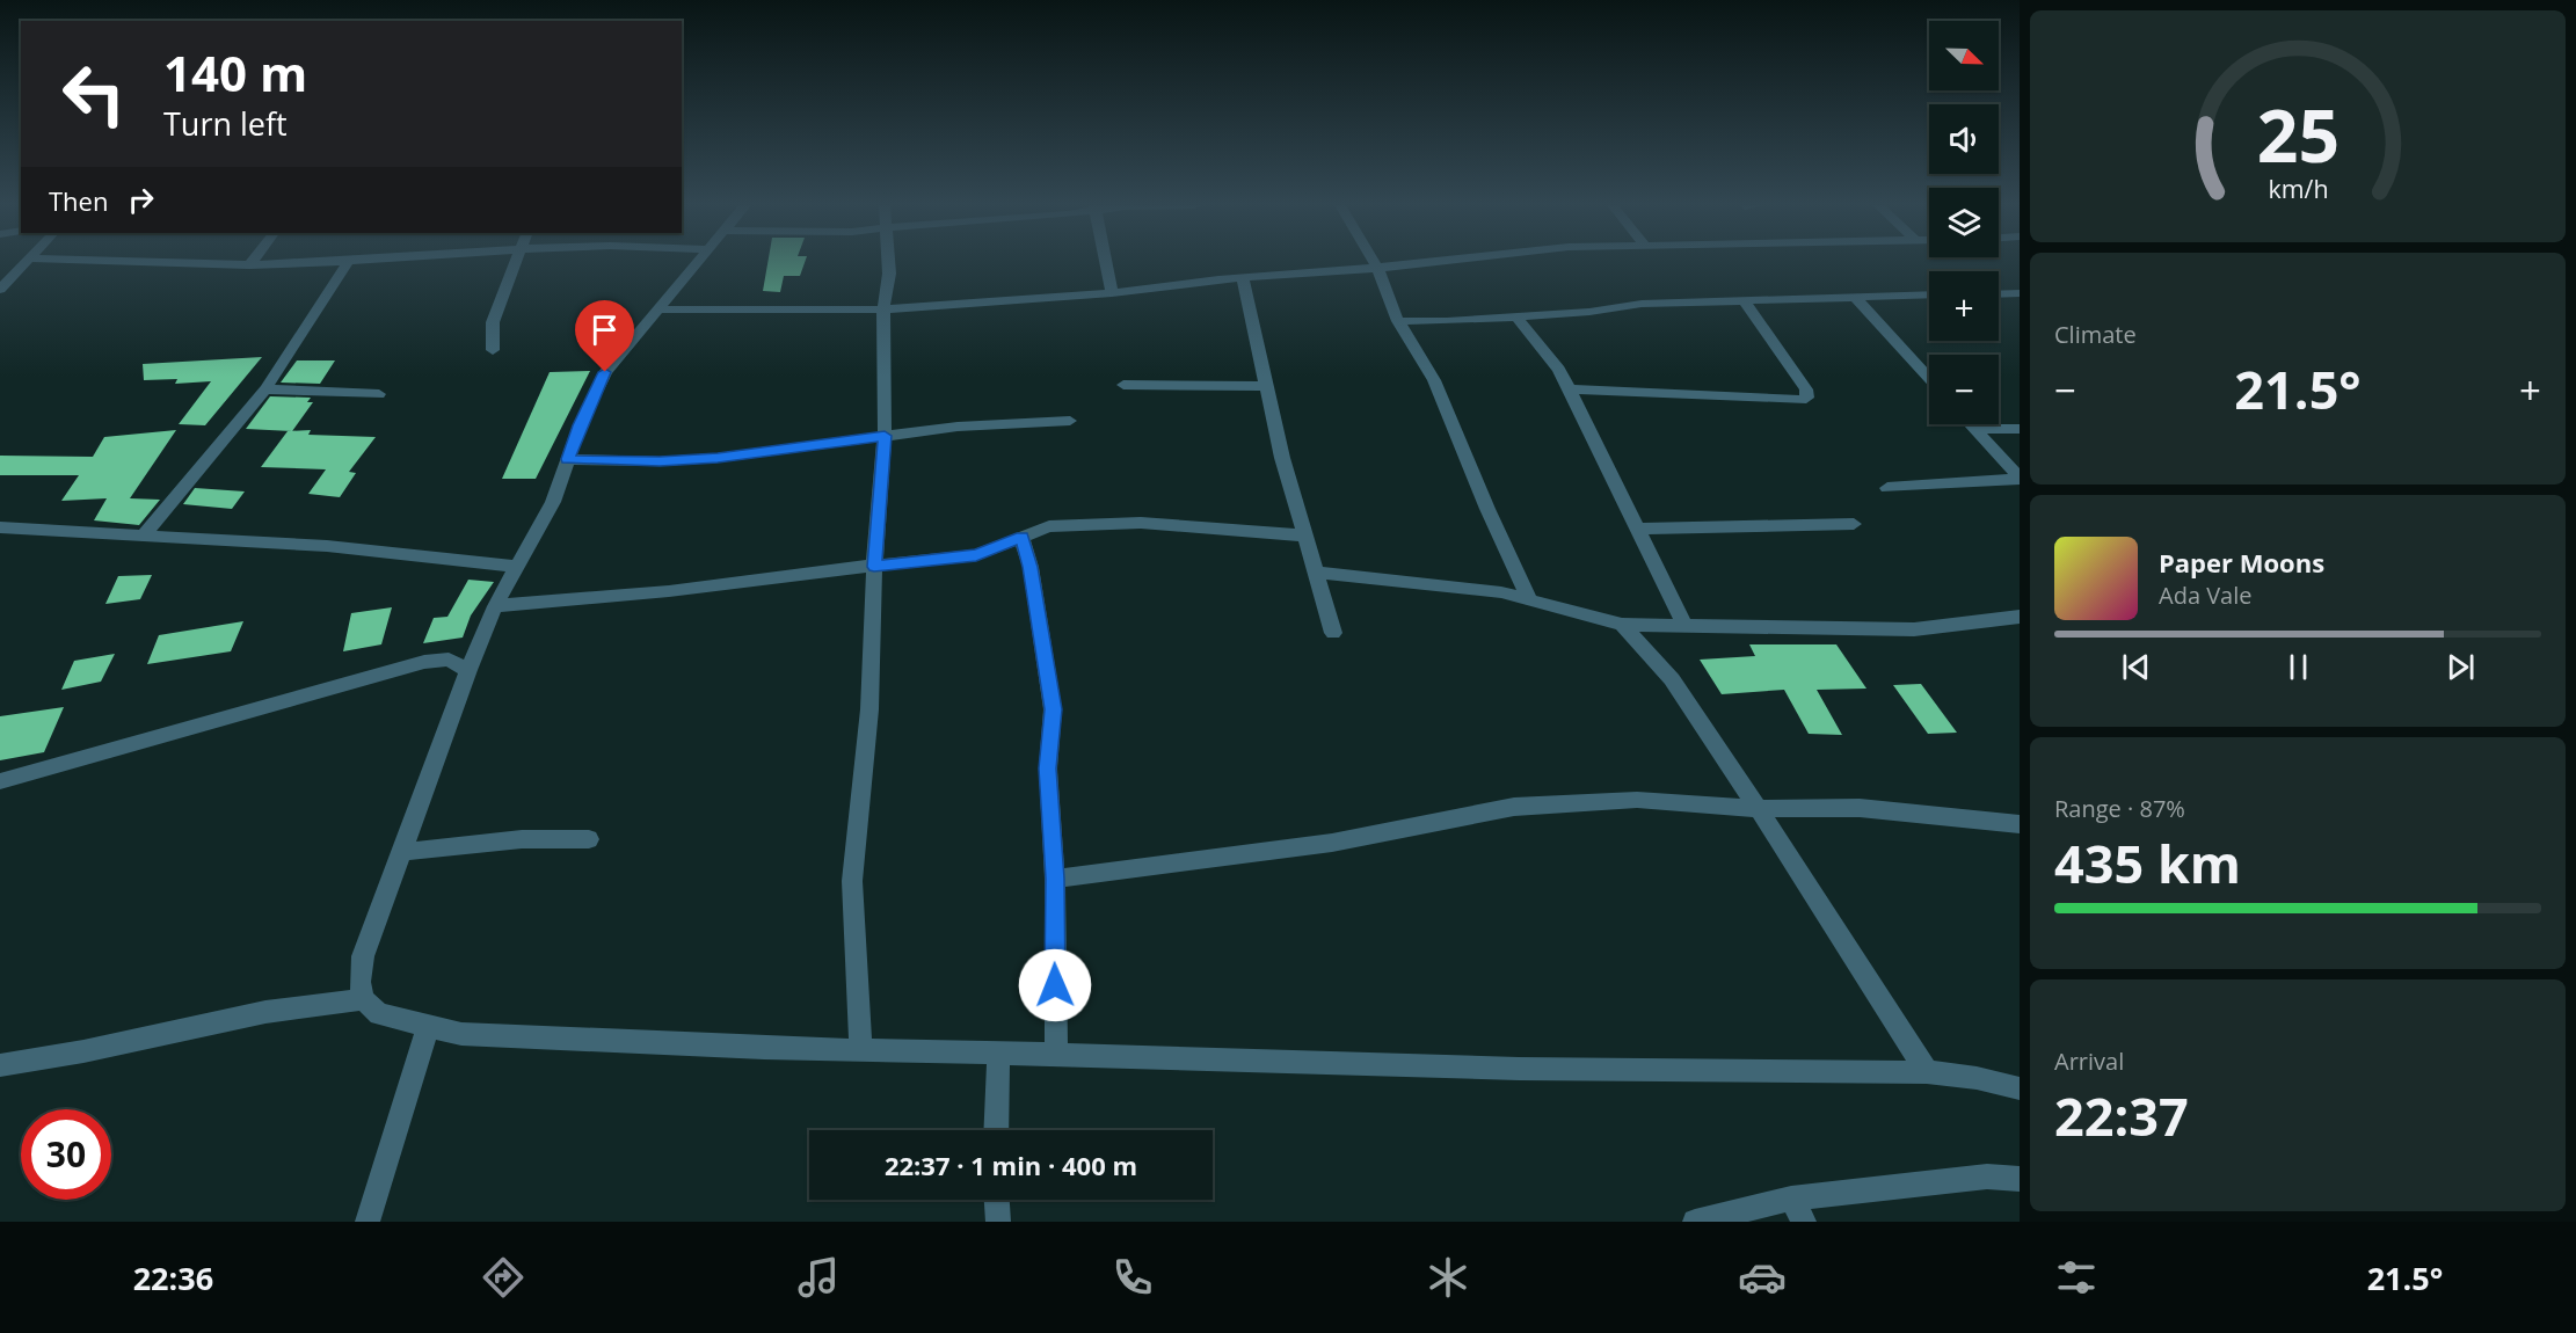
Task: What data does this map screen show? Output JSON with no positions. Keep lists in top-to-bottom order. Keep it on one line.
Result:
{"north":"bottom right","page":{"map_buttons":["+","−"],"turn":["140 m","Turn left"],"then":"Then","tile":["Climate",["Range · 87%","435 km"],["Arrival","22:37"]],"heat":["−","21.5°","+"],"song":["Paper Moons","Ada Vale"],"limit":"30","trip":"22:37 · 1 min · 400 m","tabs":["22:36","21.5°"],"gauge":["25","km/h"]}}
